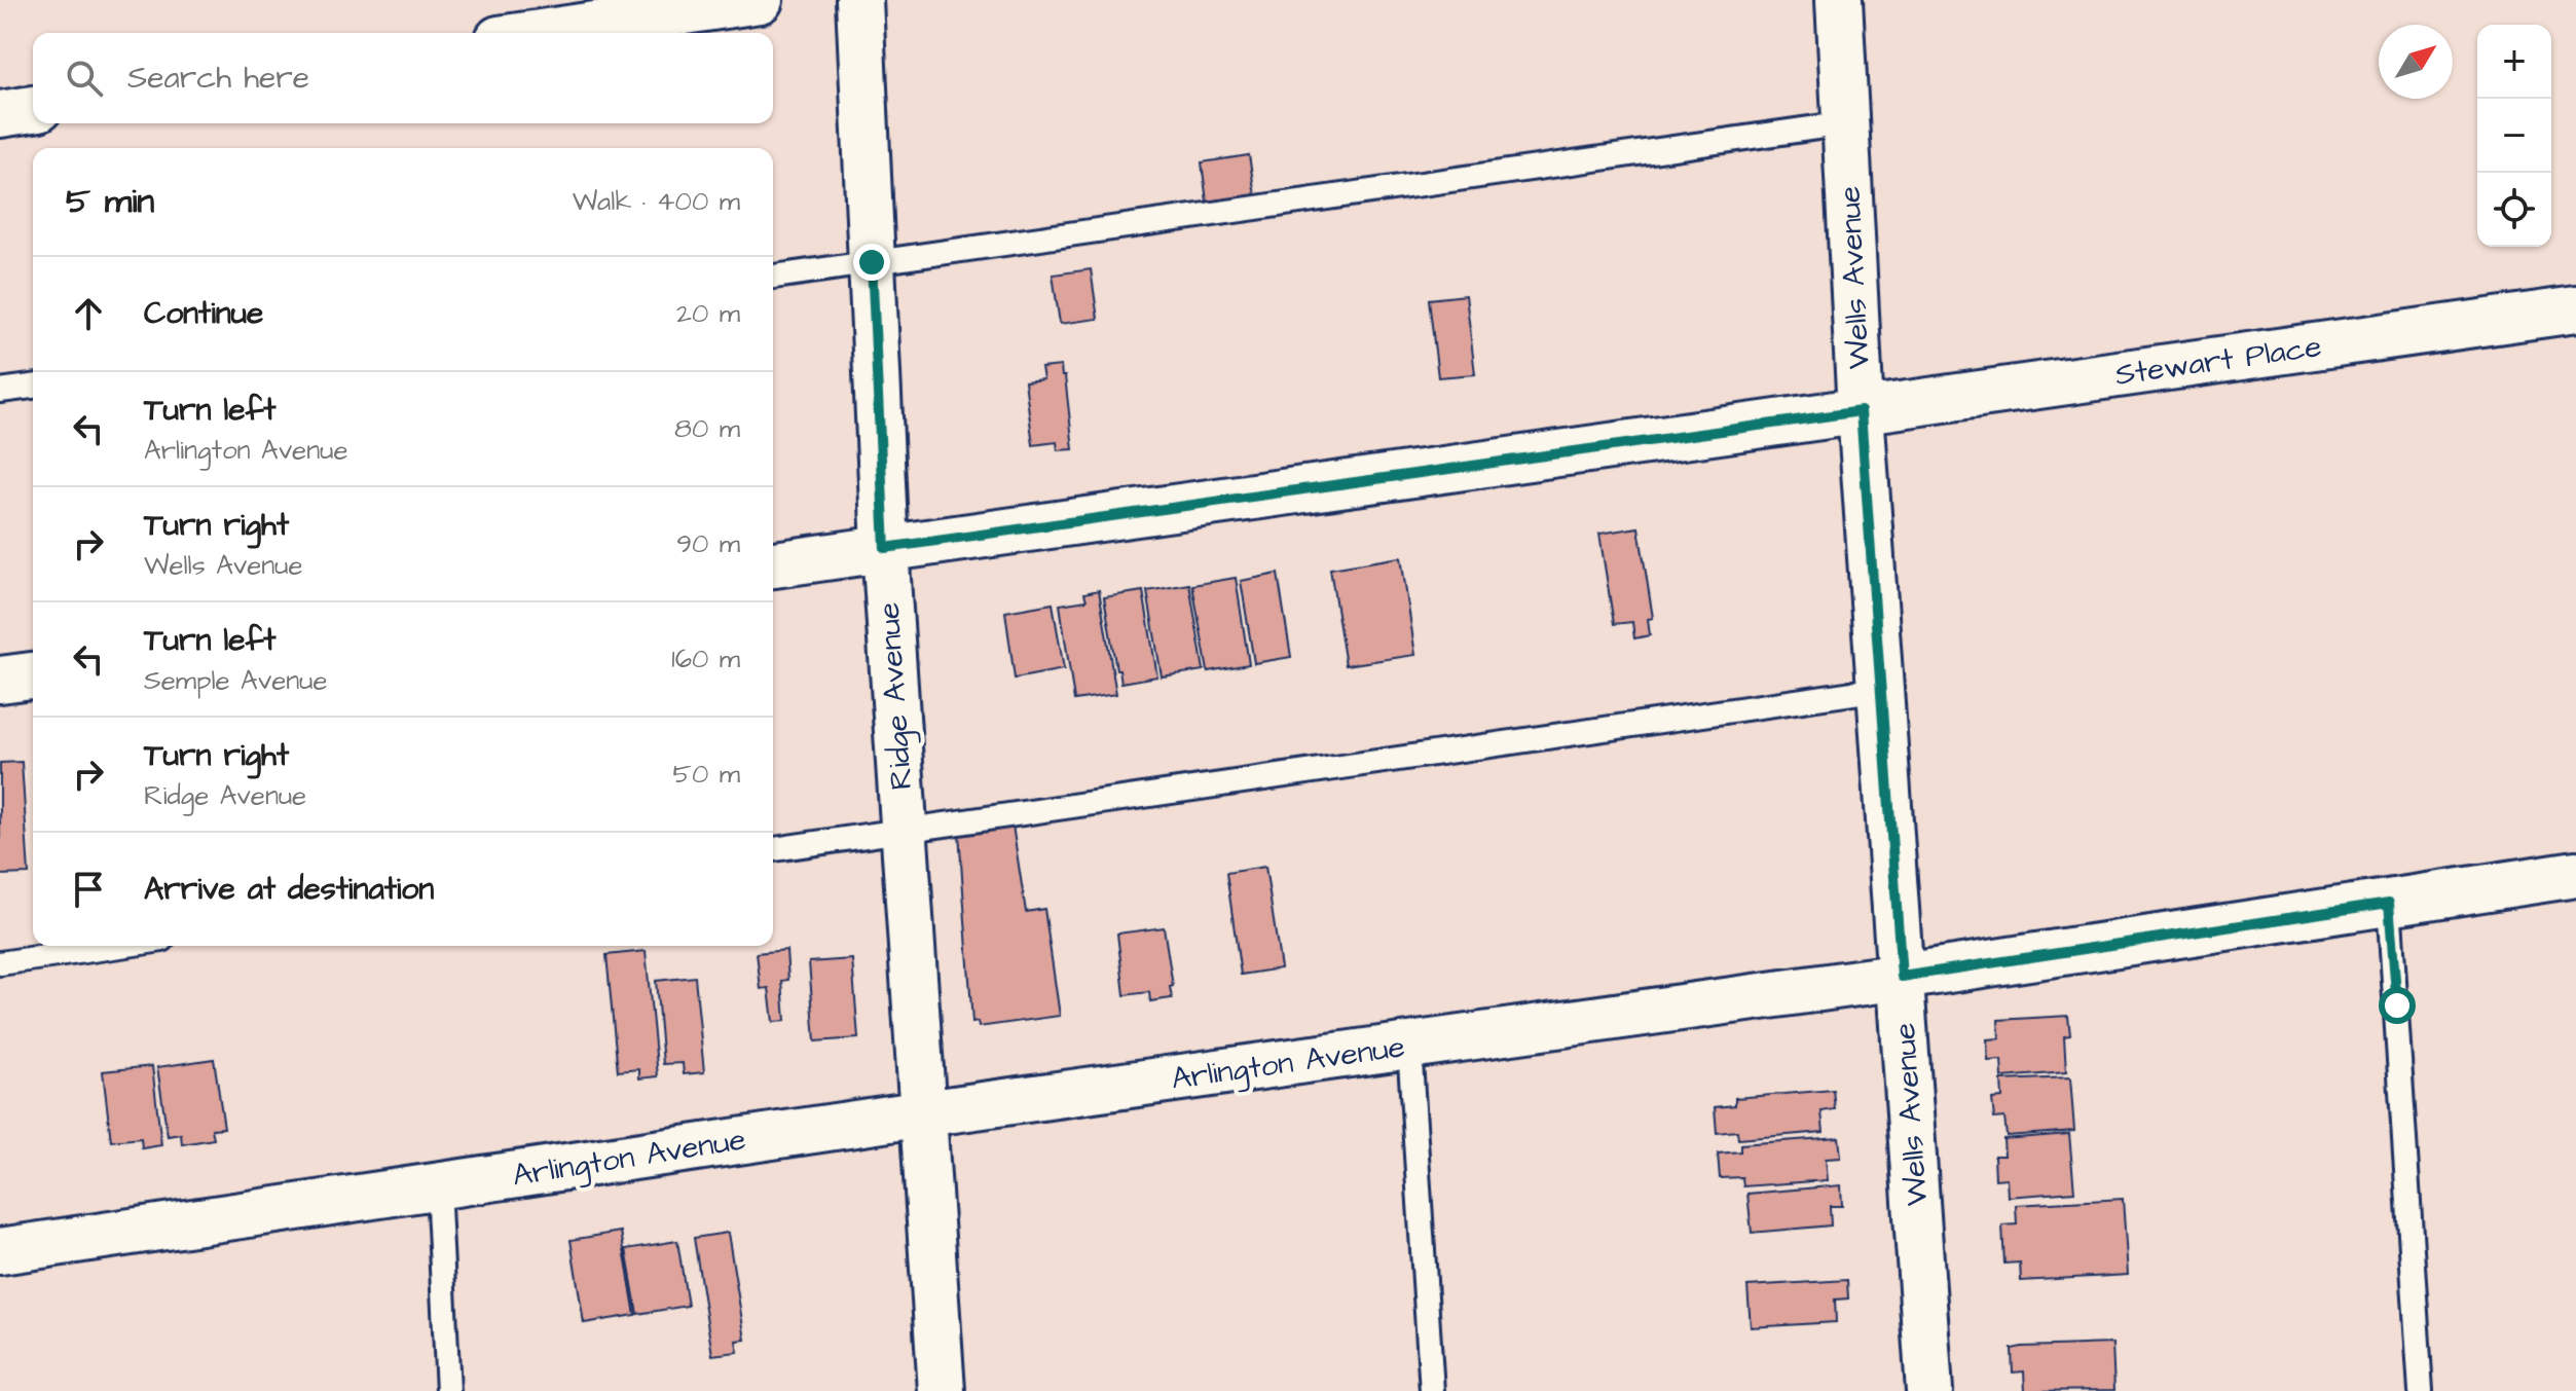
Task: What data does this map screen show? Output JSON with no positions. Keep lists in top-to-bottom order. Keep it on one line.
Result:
{"streets":{"street":["Wells Avenue","Stewart Place","Ridge Avenue","Arlington Avenue"]},"crossings":[["Wells Avenue","Stewart Place"],["Wells Avenue","Arlington Avenue"],["Stewart Place","Ridge Avenue"],["Ridge Avenue","Arlington Avenue"]],"north":"top right","page":{"map_buttons":["+","−"],"search":"Search here","heading":["5 min","Walk · 400 m"],"list":[["Continue","20 m"],["Turn left","Arlington Avenue","80 m"],["Turn right","Wells Avenue","90 m"],["Turn left","Semple Avenue","160 m"],["Turn right","Ridge Avenue","50 m"],"Arrive at destination"]}}
